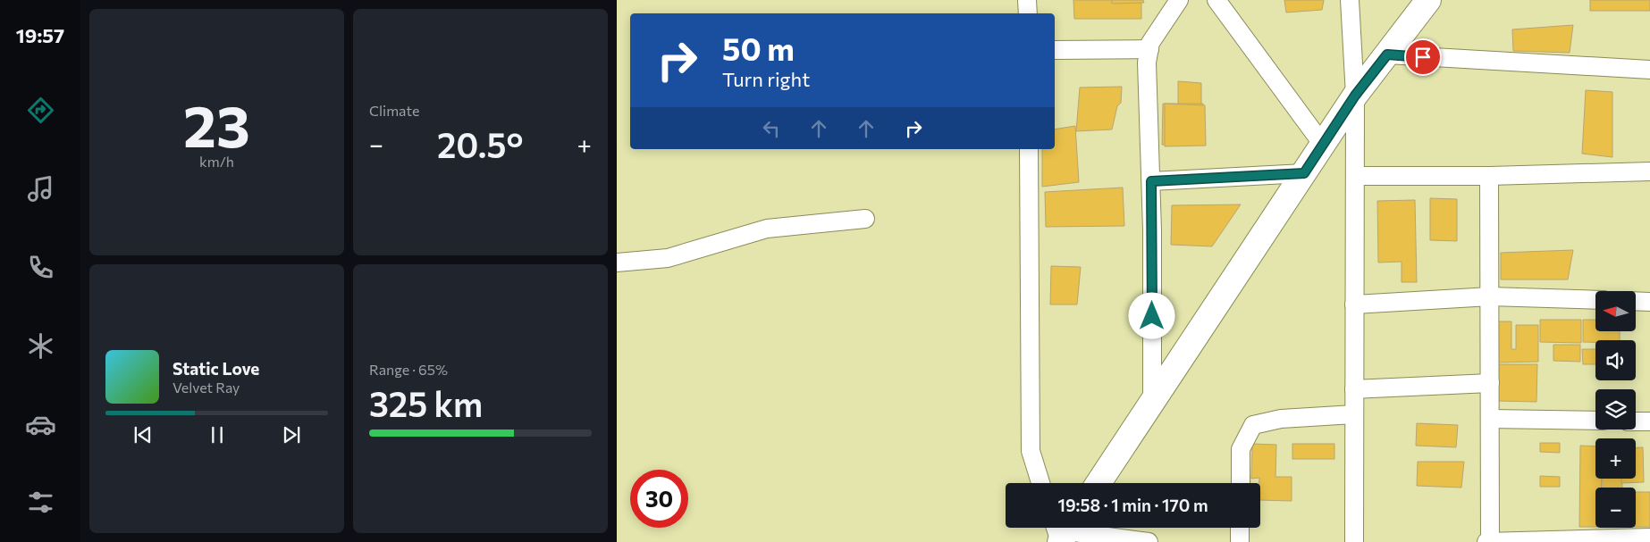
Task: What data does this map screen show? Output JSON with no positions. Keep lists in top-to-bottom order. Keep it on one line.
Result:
{"north":"left","page":{"tabs":"19:57","tile":[["23","km/h"],"Climate",["Range · 65%","325 km"]],"turn":["50 m","Turn right"],"heat":["−","20.5°","+"],"map_buttons":["+","−"],"song":["Static Love","Velvet Ray"],"limit":"30","trip":"19:58 · 1 min · 170 m"}}
